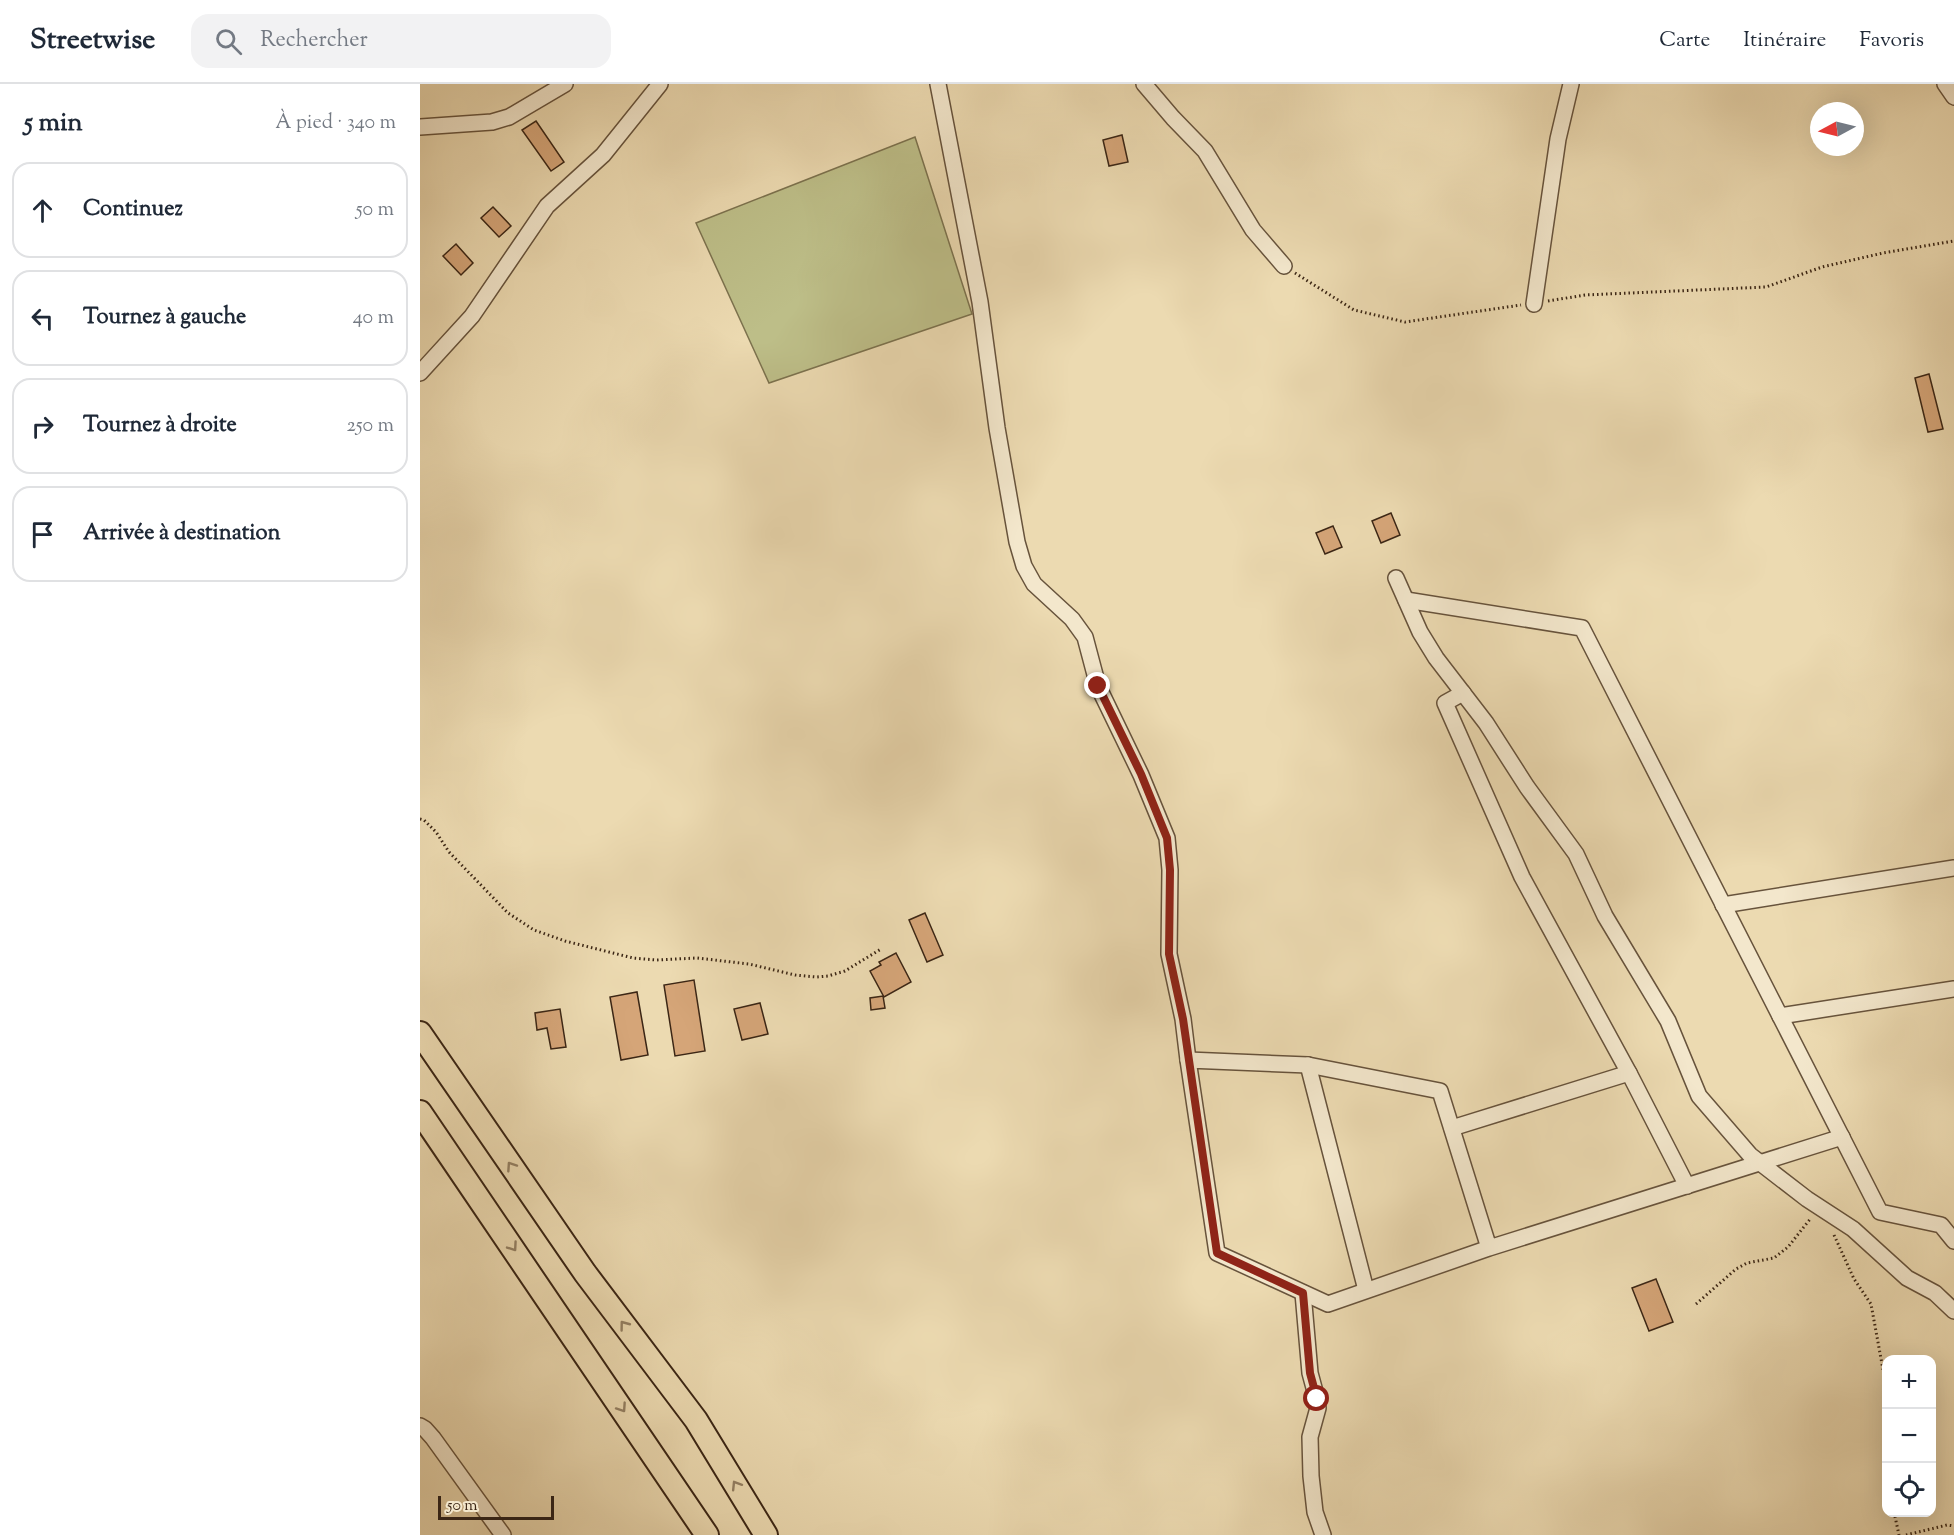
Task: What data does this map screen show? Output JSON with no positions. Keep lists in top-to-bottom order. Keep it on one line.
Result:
{"scale_bar":"50 m","north":"left","page":{"header":"Streetwise","search":"Rechercher","nav":["Carte","Itinéraire","Favoris"],"heading":["5 min","À pied · 340 m"],"list":[["Continuez","50 m"],["Tournez à gauche","40 m"],["Tournez à droite","250 m"],"Arrivée à destination"],"map_buttons":["+","−"],"scale":"50 m"}}
